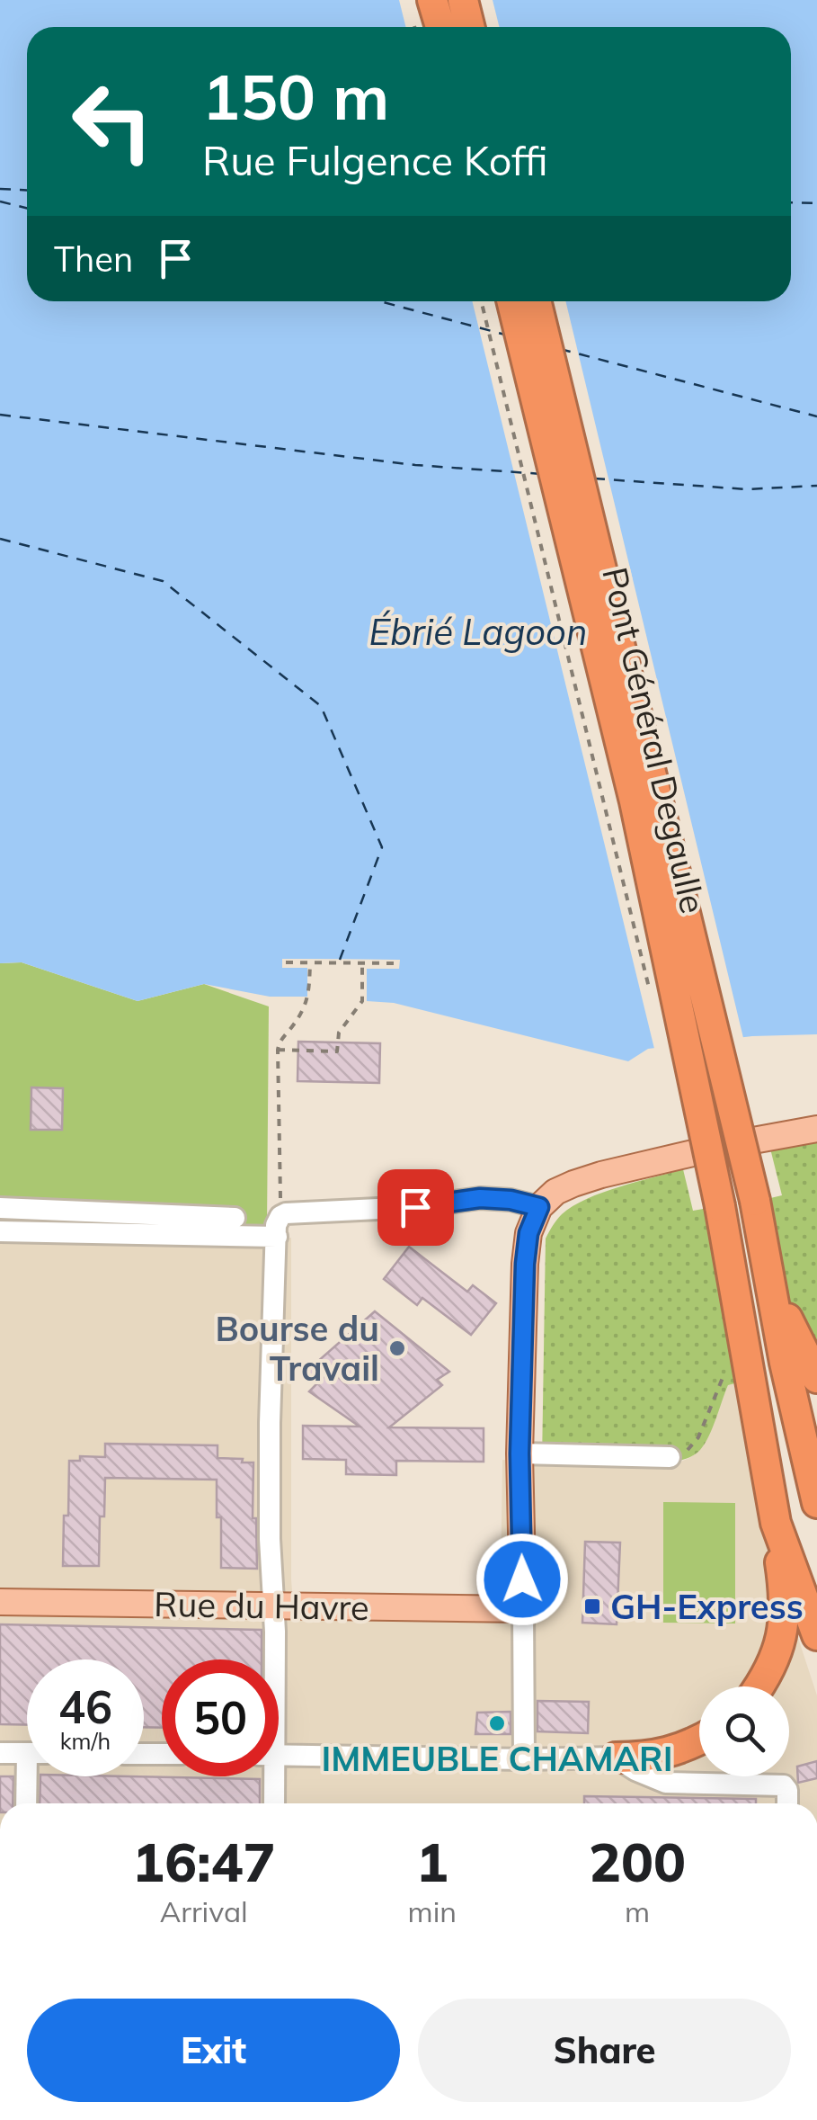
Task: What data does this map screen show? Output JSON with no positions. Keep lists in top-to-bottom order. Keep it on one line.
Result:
{"streets":{"highway":["Pont Général Degaulle"],"main road":["Rue du Havre"]},"water":["Ébrié Lagoon"],"places":{"other":["Bourse du Travail","IMMEUBLE CHAMARI"],"transit":["GH-Express"]},"page":{"turn":["150 m","Rue Fulgence Koffi"],"then":"Then","speed":"46 km/h","limit":"50","eta":["16:47","Arrival","1","min","200","m"],"buttons":["Exit","Share"]}}
